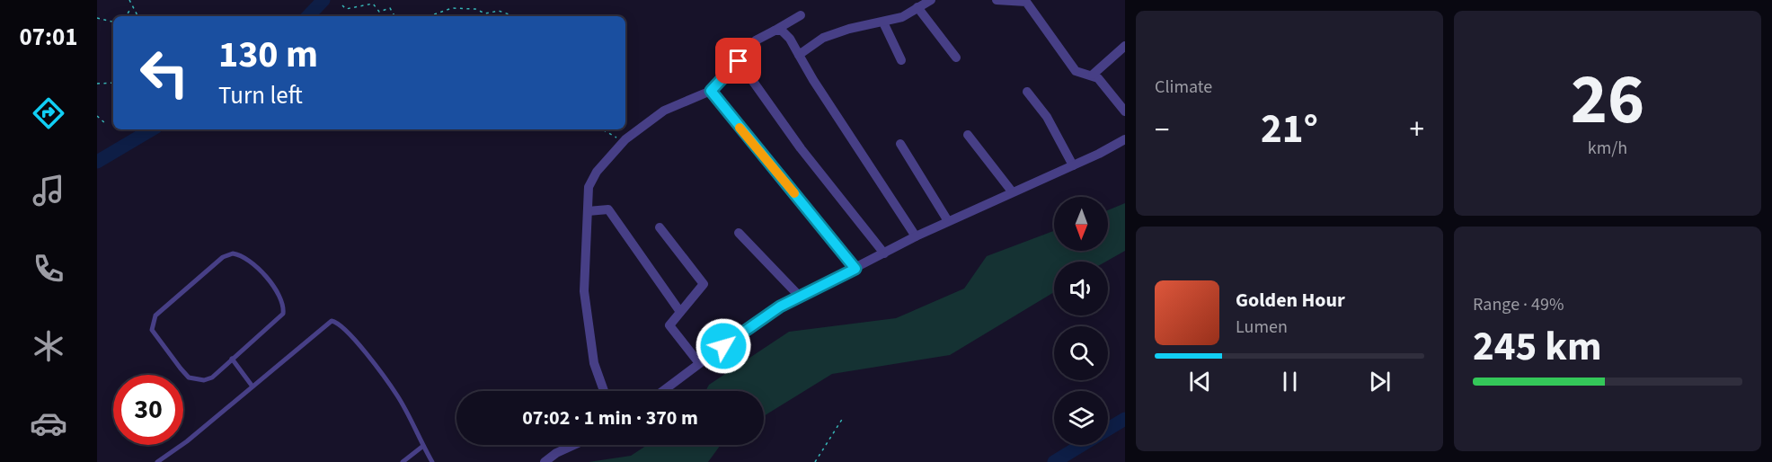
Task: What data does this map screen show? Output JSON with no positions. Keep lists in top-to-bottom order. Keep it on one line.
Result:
{"north":"bottom","page":{"tabs":"07:01","tile":["Climate",["26","km/h"],["Range · 49%","245 km"]],"turn":["130 m","Turn left"],"heat":["−","21°","+"],"song":["Golden Hour","Lumen"],"limit":"30","trip":"07:02 · 1 min · 370 m"}}
